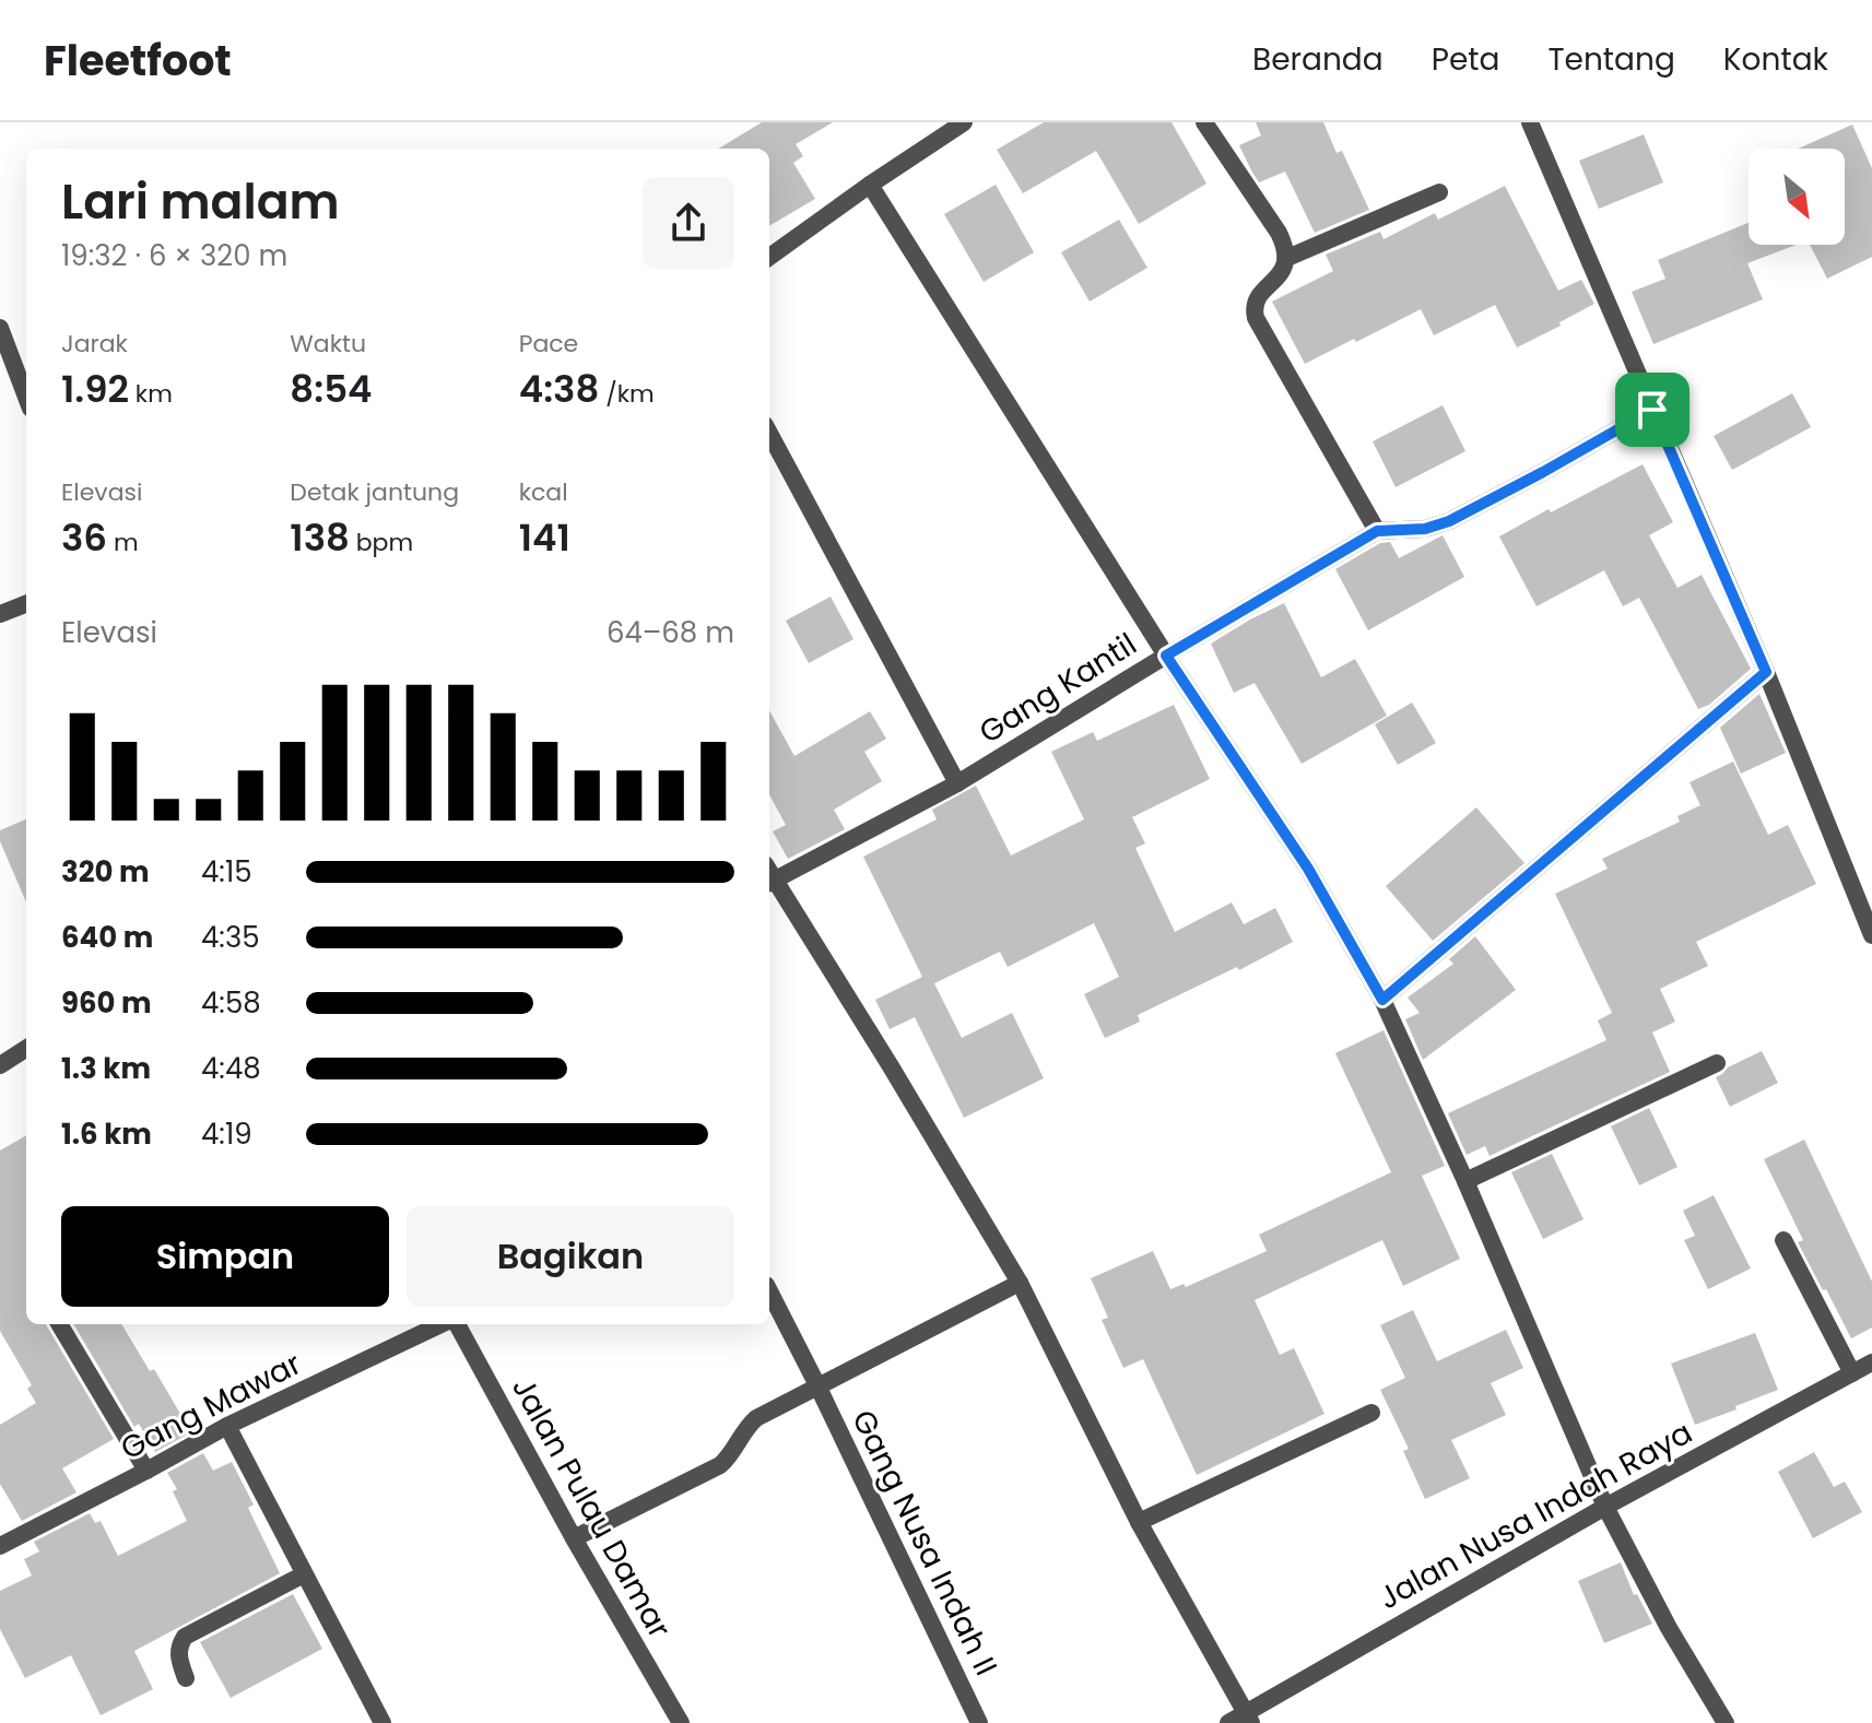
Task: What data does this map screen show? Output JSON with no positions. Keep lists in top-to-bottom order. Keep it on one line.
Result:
{"streets":{"street":["Gang Kantil","Gang Mawar","Jalan Pulau Damar","Jalan Nusa Indah Raya","Gang Nusa Indah II"]},"north":"bottom right","page":{"header":"Fleetfoot","nav":["Beranda","Peta","Tentang","Kontak"],"heading":["Lari malam","19:32 · 6 × 320 m"],"stats":[["Jarak","1.92 km"],["Waktu","8:54"],["Pace","4:38 /km"],["Elevasi","36 m"],["Detak jantung","138 bpm"],["kcal","141"]],"chart":["Elevasi","64–68 m"],"list":[{"name":"320 m","note":"4:15"},{"name":"640 m","note":"4:35"},{"name":"960 m","note":"4:58"},{"name":"1.3 km","note":"4:48"},{"name":"1.6 km","note":"4:19"}],"buttons":["Simpan","Bagikan"]}}
